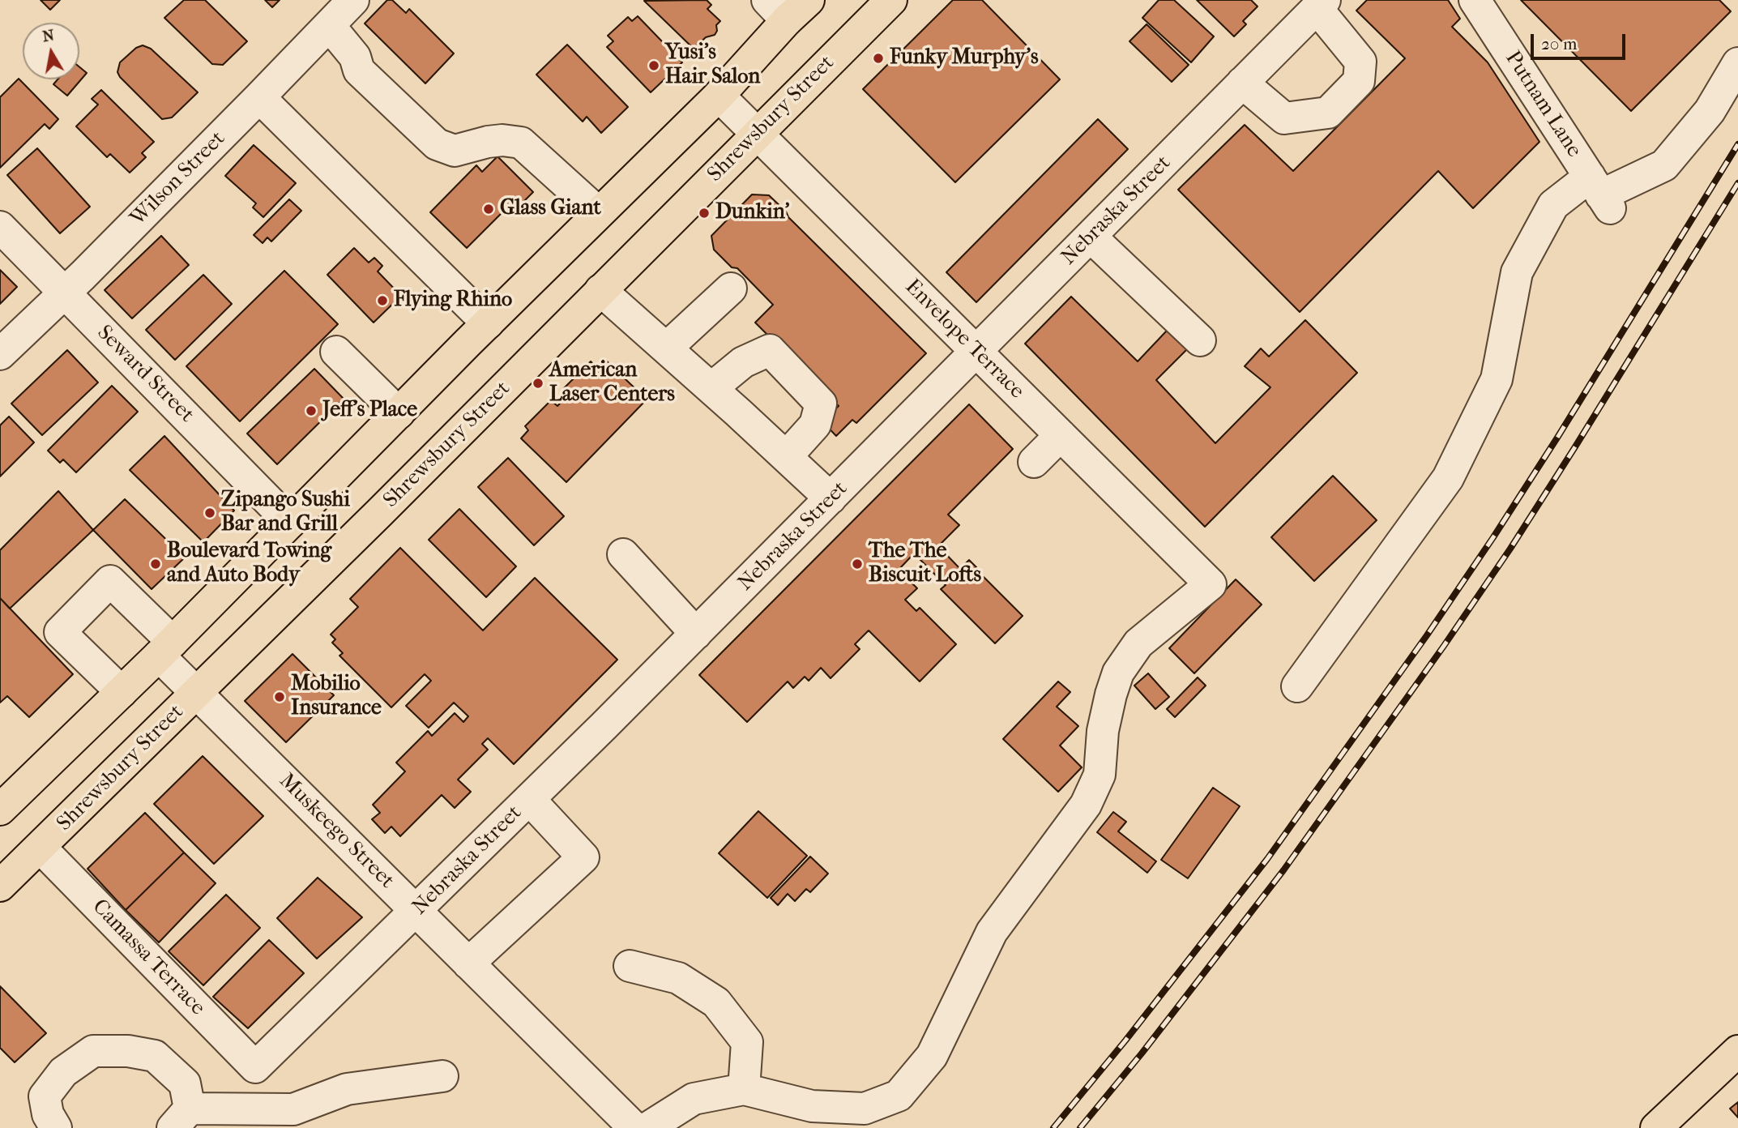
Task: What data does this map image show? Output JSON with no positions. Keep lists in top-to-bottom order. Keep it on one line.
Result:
{"streets":{"main road":["Shrewsbury Street"],"street":["Putnam Lane","Wilson Street","Nebraska Street","Envelope Terrace","Seward Street","Muskeego Street","Camassa Terrace"]},"crossings":[["Shrewsbury Street","Envelope Terrace"],["Shrewsbury Street","Muskeego Street"],["Shrewsbury Street","Camassa Terrace"],["Wilson Street","Seward Street"],["Nebraska Street","Envelope Terrace"],["Nebraska Street","Muskeego Street"],["Nebraska Street","Camassa Terrace"]],"places":["Funky Murphy's","Yusi's Hair Salon","Glass Giant","Dunkin'","Flying Rhino","American Laser Centers","Jeff's Place","Zipango Sushi Bar and Grill","Boulevard Towing and Auto Body","The The Biscuit Lofts","Mobilio Insurance"],"scale_bar":"20 m","north":"top"}
